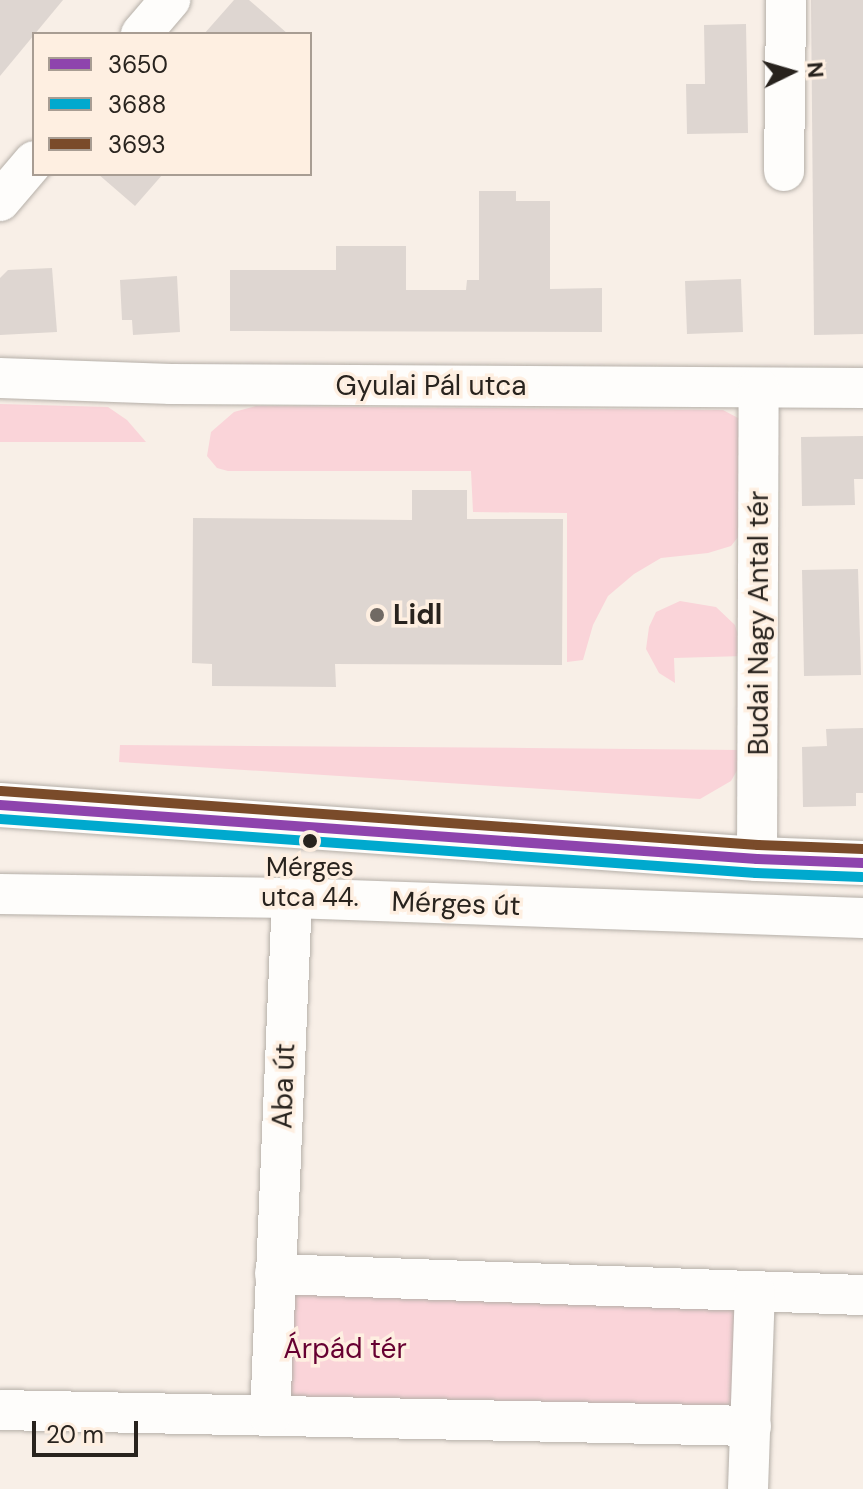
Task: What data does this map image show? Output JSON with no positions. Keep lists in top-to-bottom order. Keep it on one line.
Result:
{"streets":{"street":["Gyulai Pál utca","Budai Nagy Antal tér","Mérges út","Aba út"]},"crossings":[["Gyulai Pál utca","Budai Nagy Antal tér"],["Mérges út","Aba út"]],"parks":["Árpád tér"],"places":["Lidl","Mérges utca 44."],"lines":["transit line 3693","transit line 3650","transit line 3688"],"legend":["3650","3688","3693"],"scale_bar":"20 m","north":"right"}
